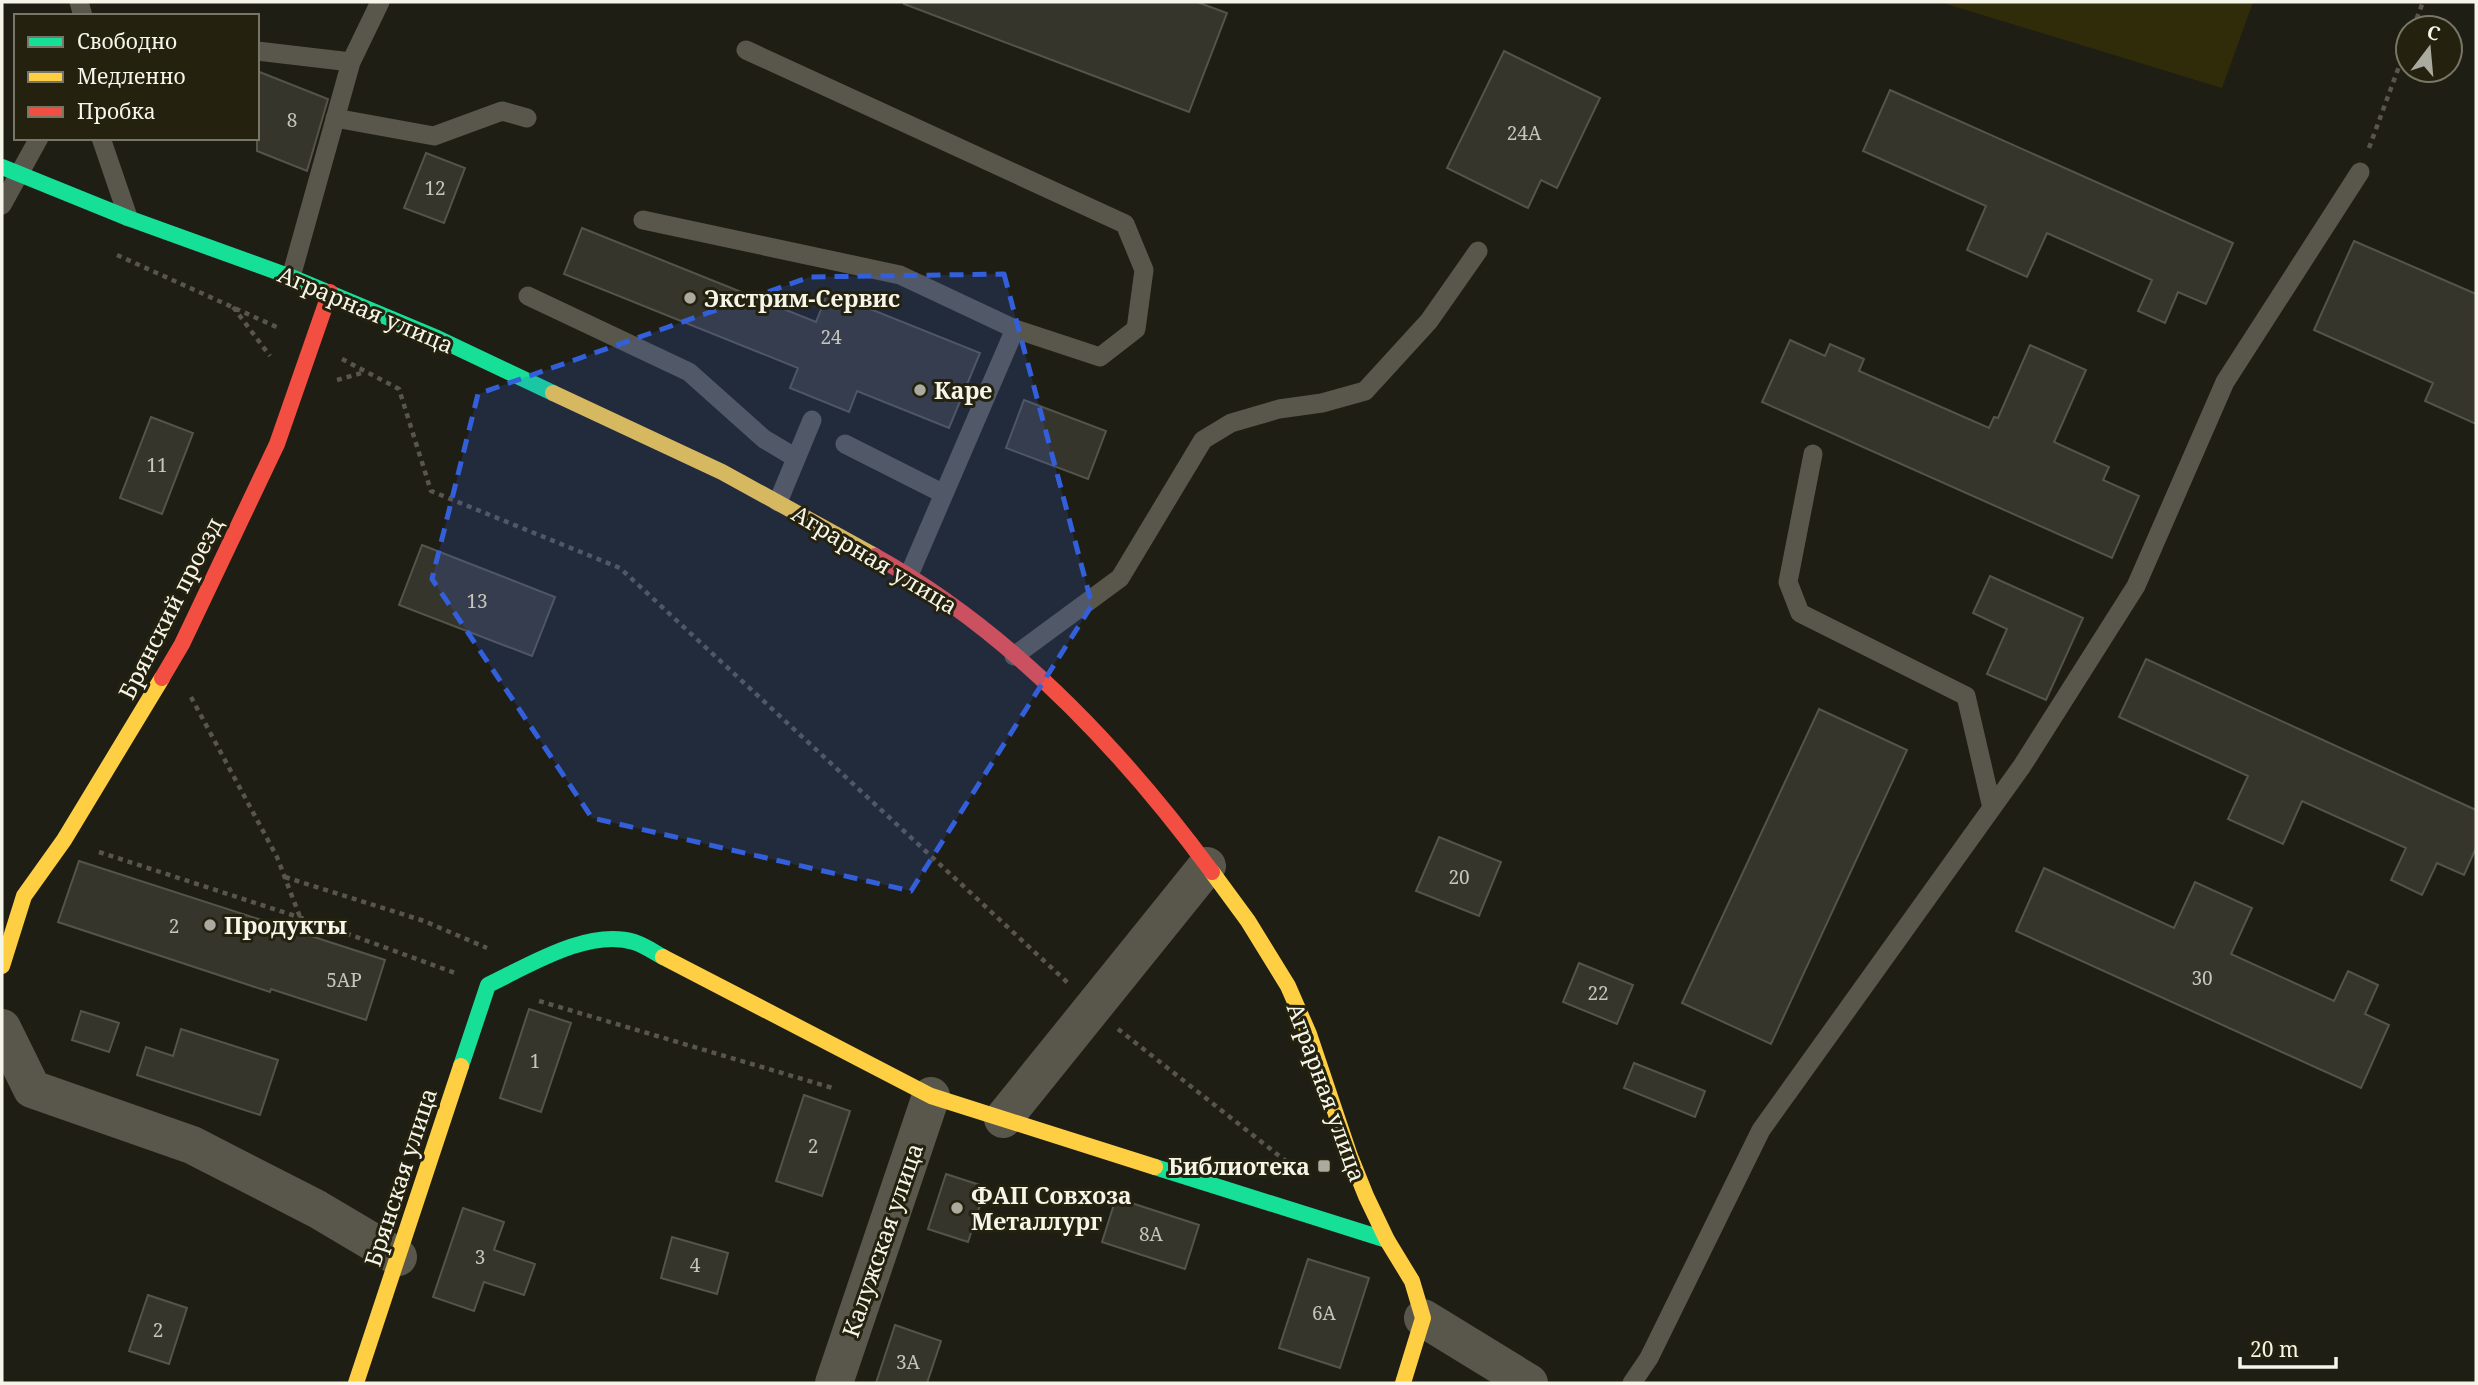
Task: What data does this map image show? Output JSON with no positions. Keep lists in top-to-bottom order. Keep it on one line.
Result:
{"streets":{"street":["Аграрная улица","Брянский проезд","Брянская улица","Калужская улица"]},"crossings":[["Аграрная улица","Брянский проезд"]],"places":{"other":["Экстрим-Сервис","Каре","Продукты","ФАП Совхоза Металлург"],"transit":["Библиотека"]},"house_numbers":["8","24А","12","24","11","13","20","2","30","5АР","22","1","2","8А","3","4","6А","2","3А"],"legend":["Свободно","Медленно","Пробка"],"scale_bar":"20 m","north":"top"}
